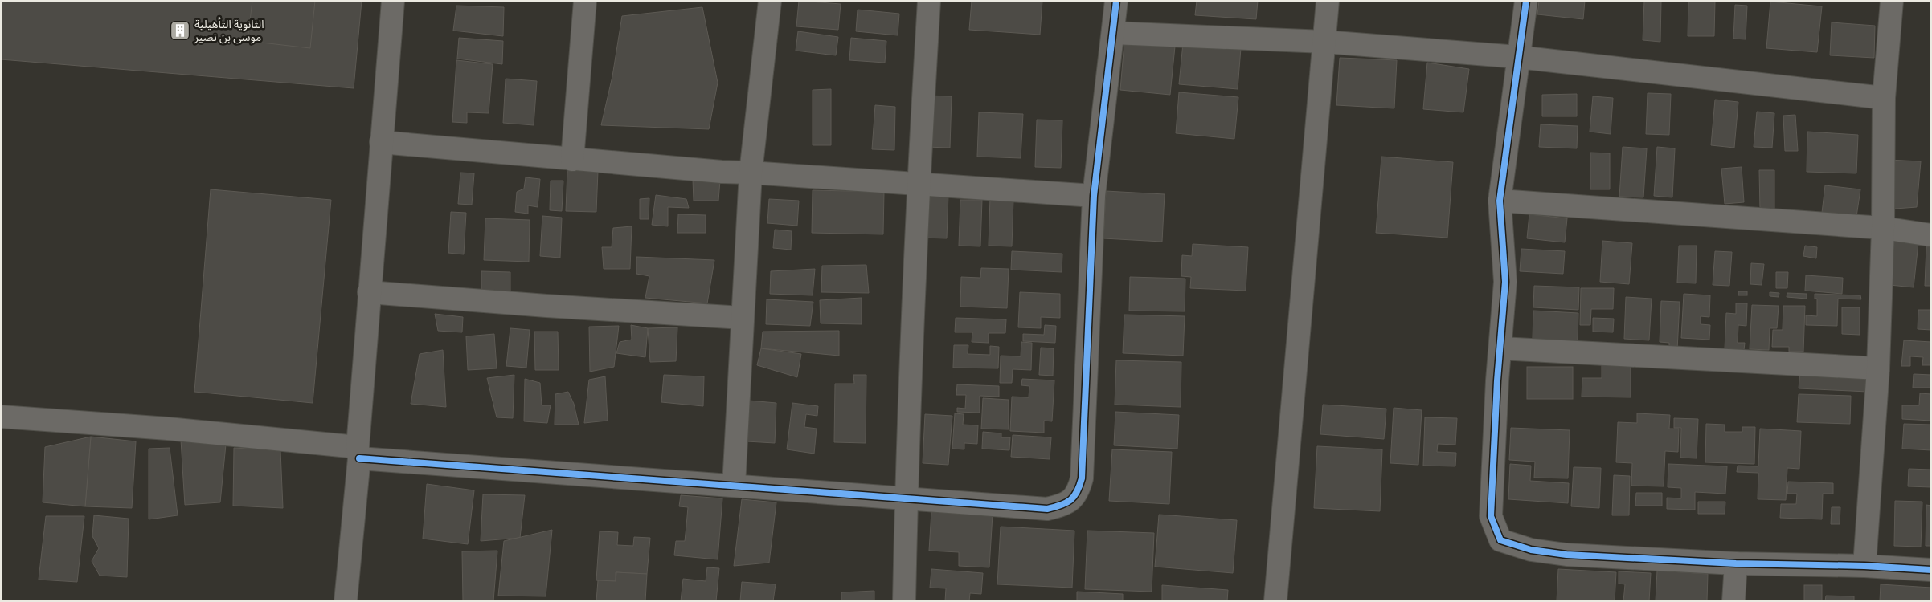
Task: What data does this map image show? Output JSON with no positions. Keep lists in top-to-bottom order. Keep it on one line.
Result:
{"places":{"building":["الثانوية التأهيلية موسى بن نصير"]}}
